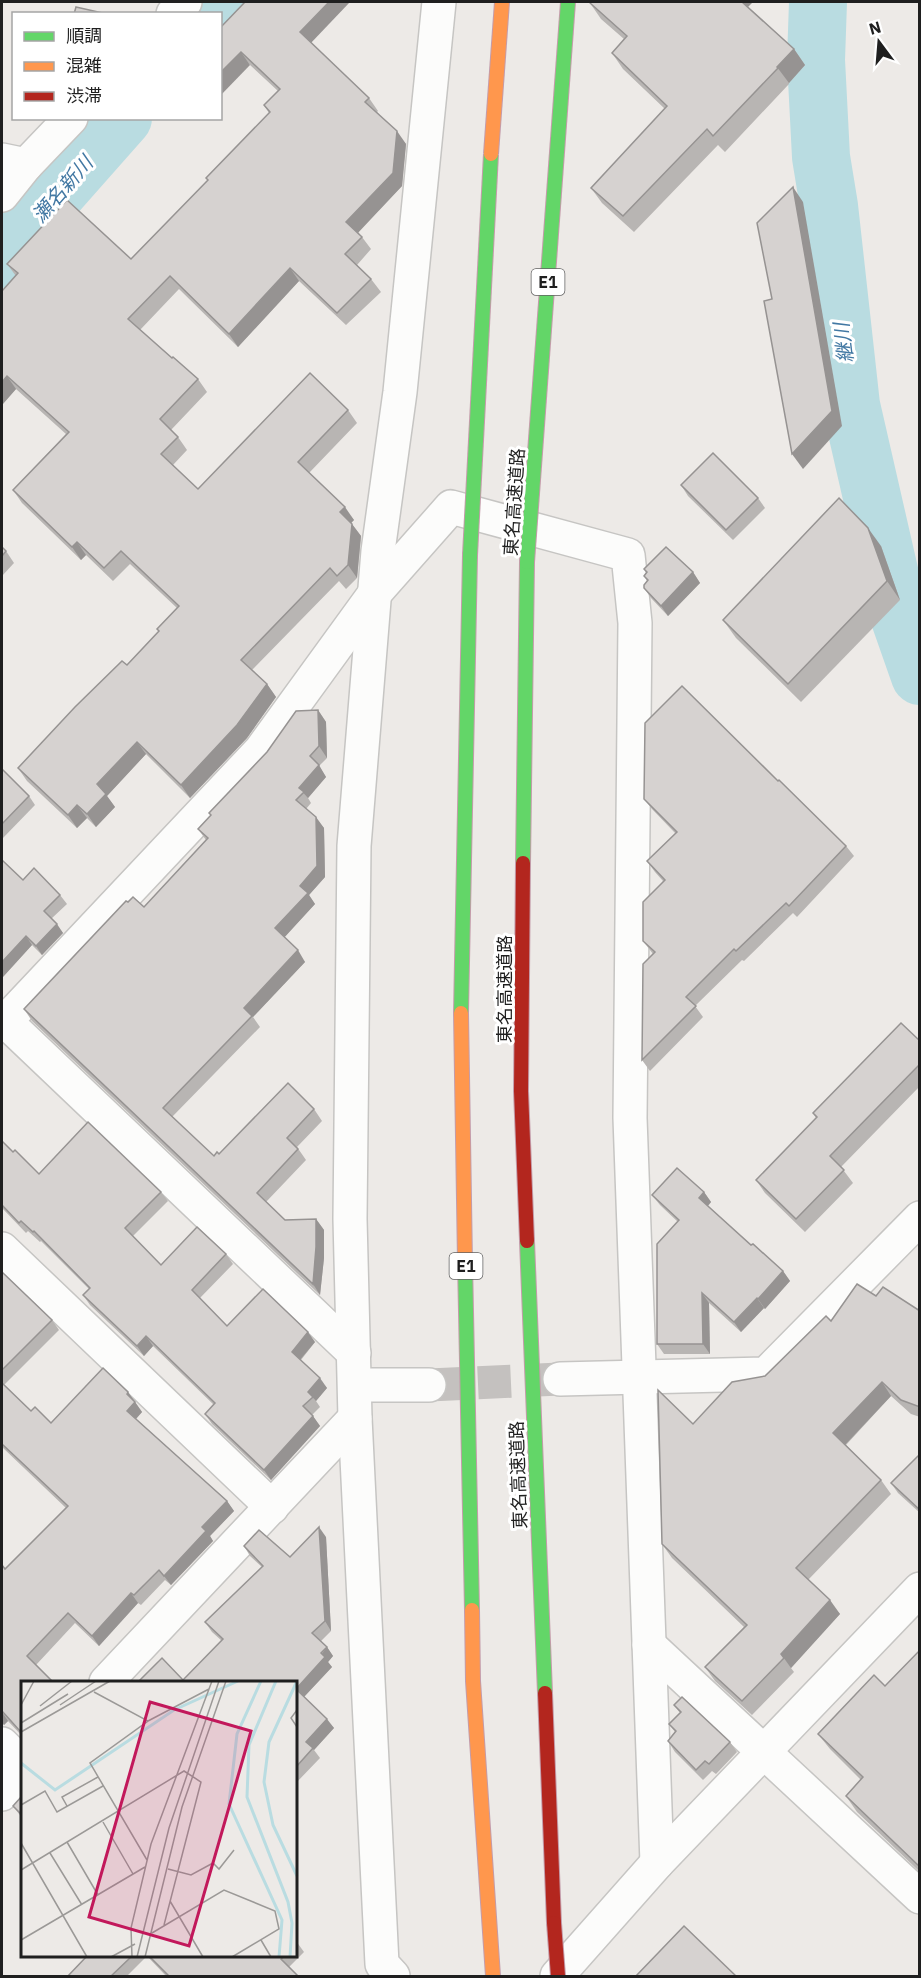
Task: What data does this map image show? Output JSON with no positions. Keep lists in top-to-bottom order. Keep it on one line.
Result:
{"streets":{"highway":["E1","東名高速道路"]},"water":["瀬名新川","継川"],"legend":["順調","混雑","渋滞"],"north":"top"}
